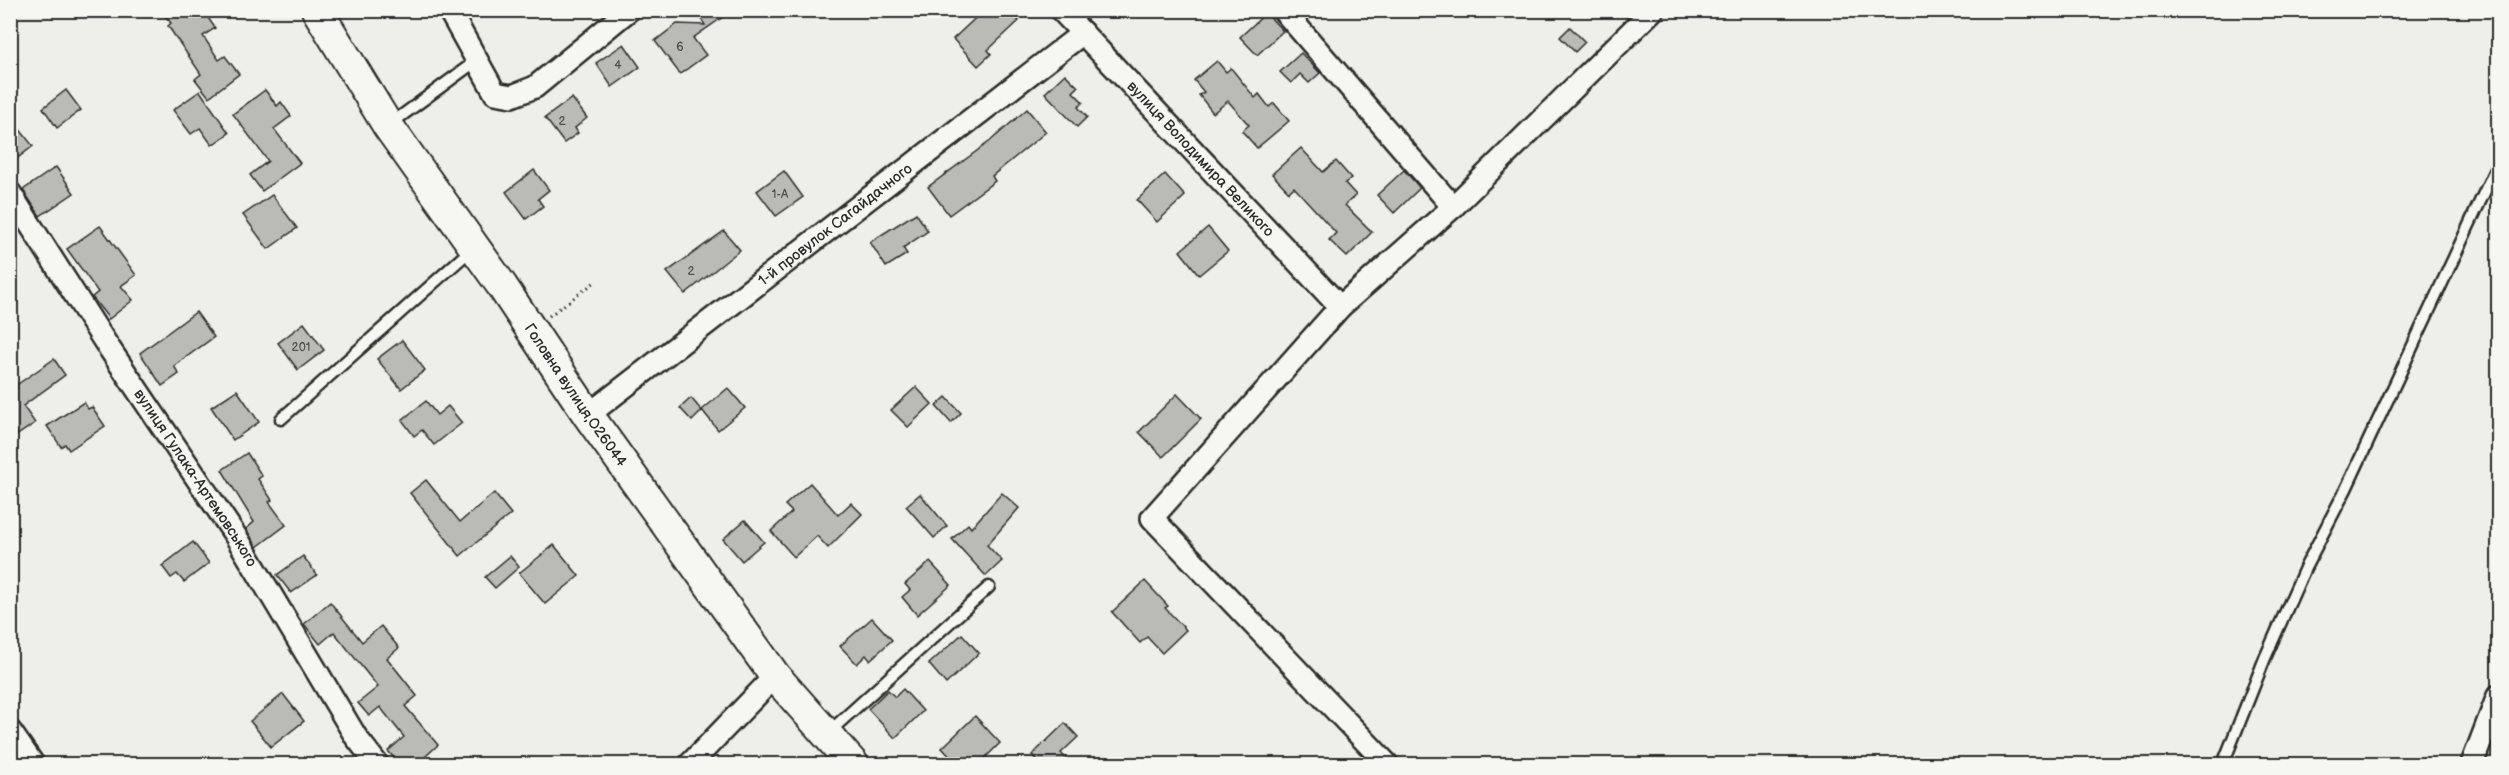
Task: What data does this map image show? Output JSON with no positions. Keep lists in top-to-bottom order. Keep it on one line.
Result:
{"streets":{"main road":["Головна вулиця,О26044"],"street":["вулиця Володимира Великого","1-й провулок Сагайдачного","вулиця Гулака-Артемовського"]},"crossings":[["вулиця Володимира Великого","1-й провулок Сагайдачного"],["1-й провулок Сагайдачного","Головна вулиця,О26044"]],"house_numbers":["6","4","2","1-А","2","201"]}
